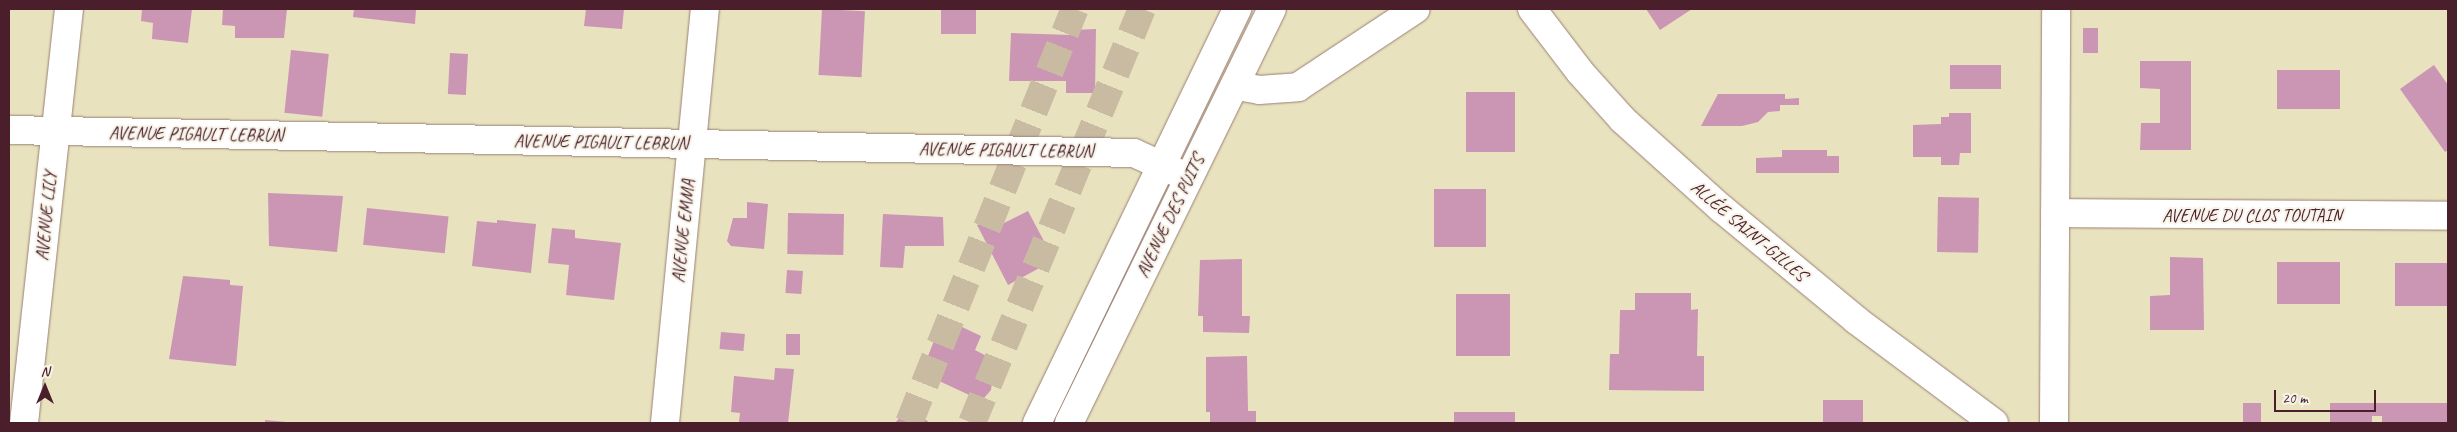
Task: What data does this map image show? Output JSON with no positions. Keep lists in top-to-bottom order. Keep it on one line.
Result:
{"streets":{"street":["AVENUE PIGAULT LEBRUN","AVENUE DU CLOS TOUTAIN","AVENUE LILY","AVENUE DES PUITS","AVENUE EMMA","ALLÉE SAINT-GILLES"]},"crossings":[["AVENUE PIGAULT LEBRUN","AVENUE LILY"],["AVENUE PIGAULT LEBRUN","AVENUE DES PUITS"],["AVENUE PIGAULT LEBRUN","AVENUE EMMA"]],"scale_bar":"20 m","north":"top"}
